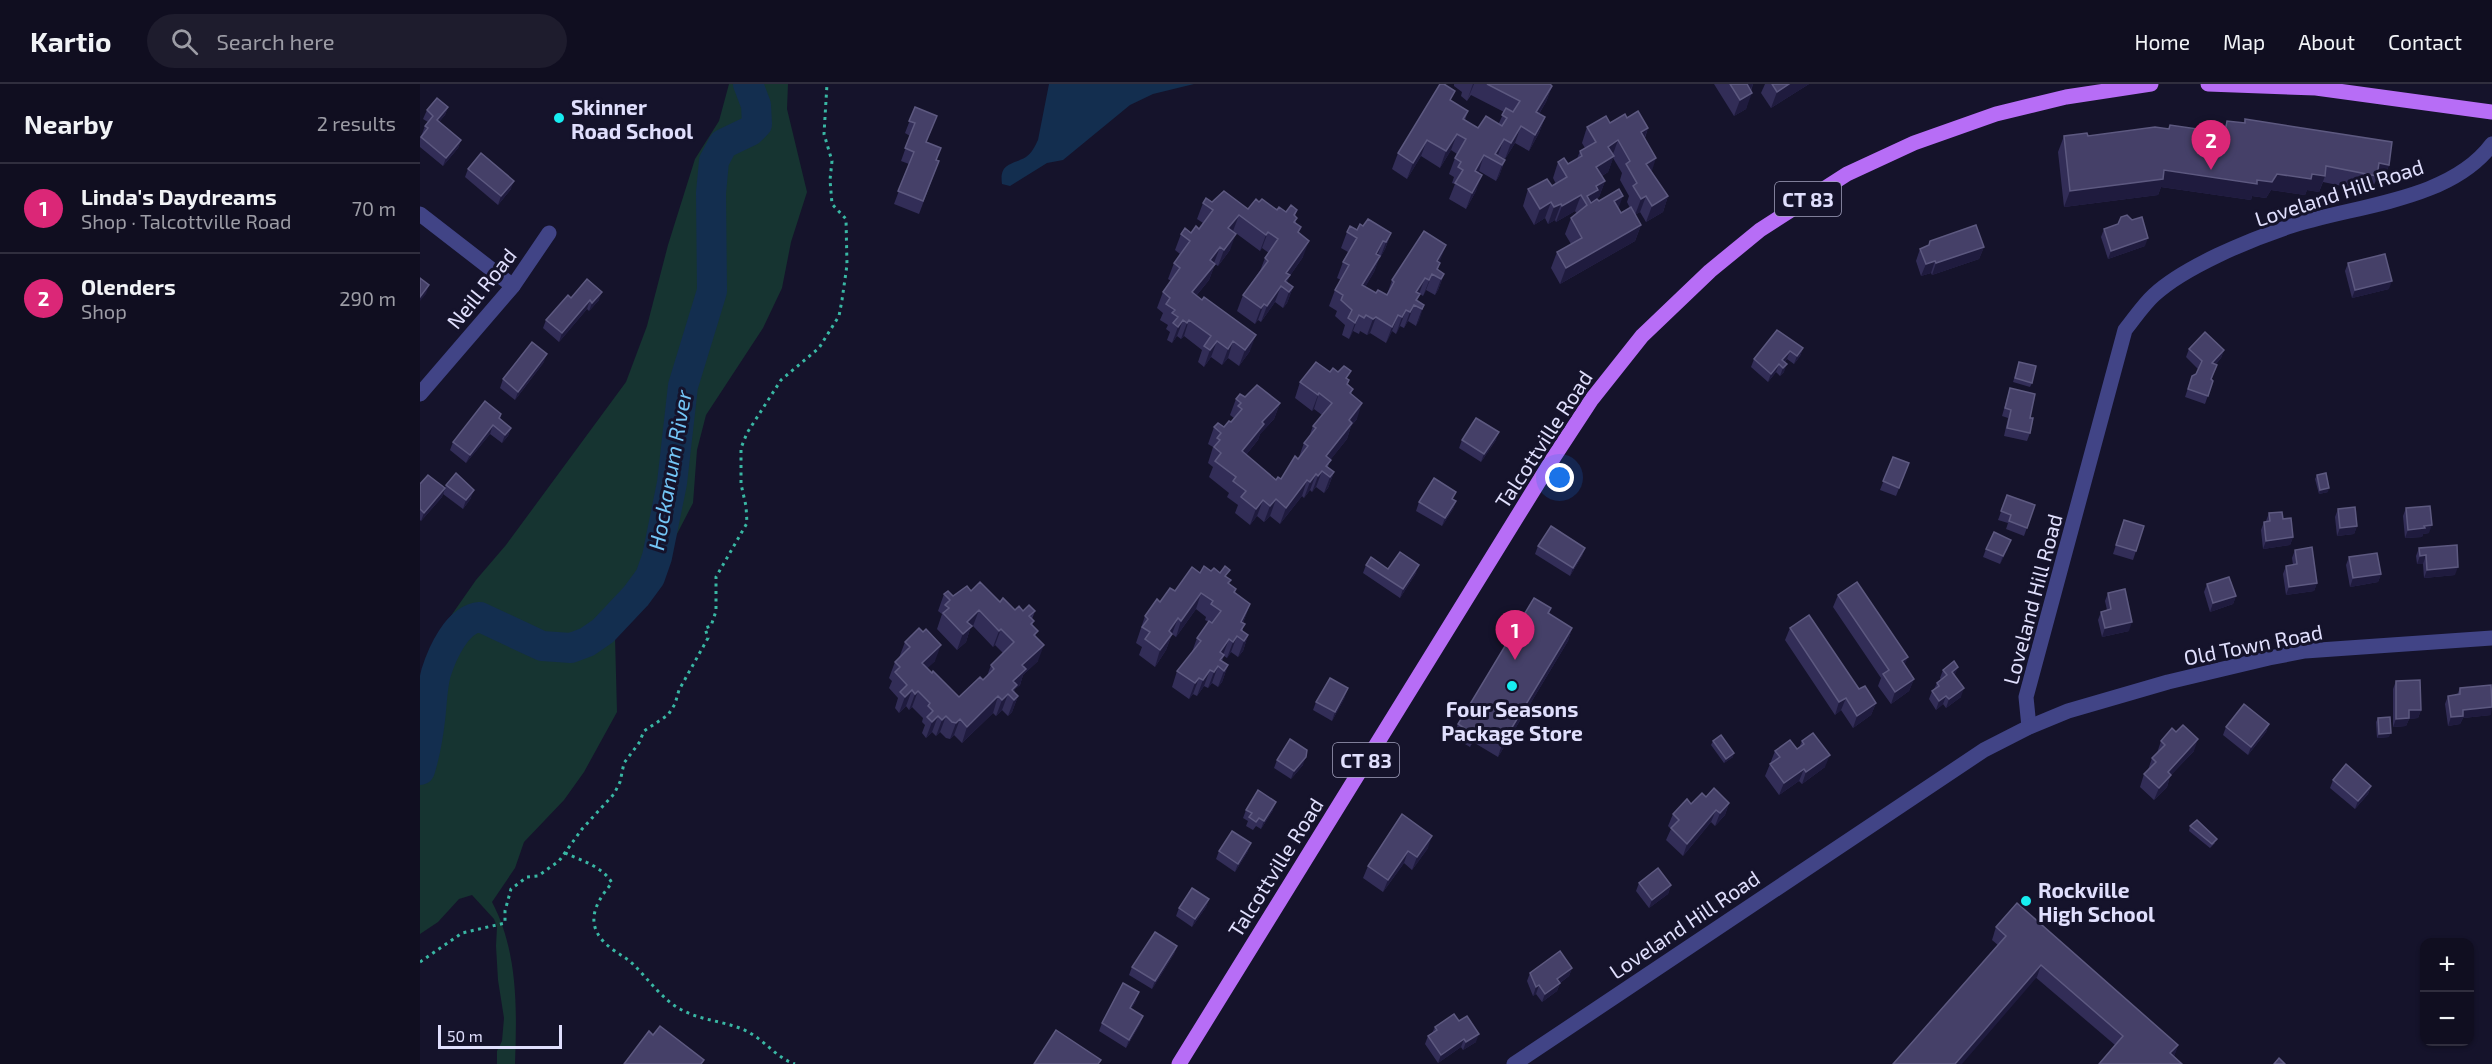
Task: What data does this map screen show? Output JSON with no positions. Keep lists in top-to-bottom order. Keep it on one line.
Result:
{"streets":{"main road":["CT 83","Talcottville Road"],"street":["Loveland Hill Road","Neill Road","Old Town Road"]},"crossings":[["Loveland Hill Road","Old Town Road"]],"water":["Hockanum River"],"places":["Skinner Road School","Four Seasons Package Store","Rockville High School"],"scale_bar":"50 m","page":{"header":"Kartio","search":"Search here","nav":["Home","Map","About","Contact"],"heading":["Nearby","2 results"],"pins":["2","1"],"list":[{"mark":"1","name":"Linda's Daydreams","note":"Shop · Talcottville Road","value":"70 m"},{"mark":"2","name":"Olenders","note":"Shop","value":"290 m"}],"map_buttons":["+","−"],"scale":"50 m"}}
